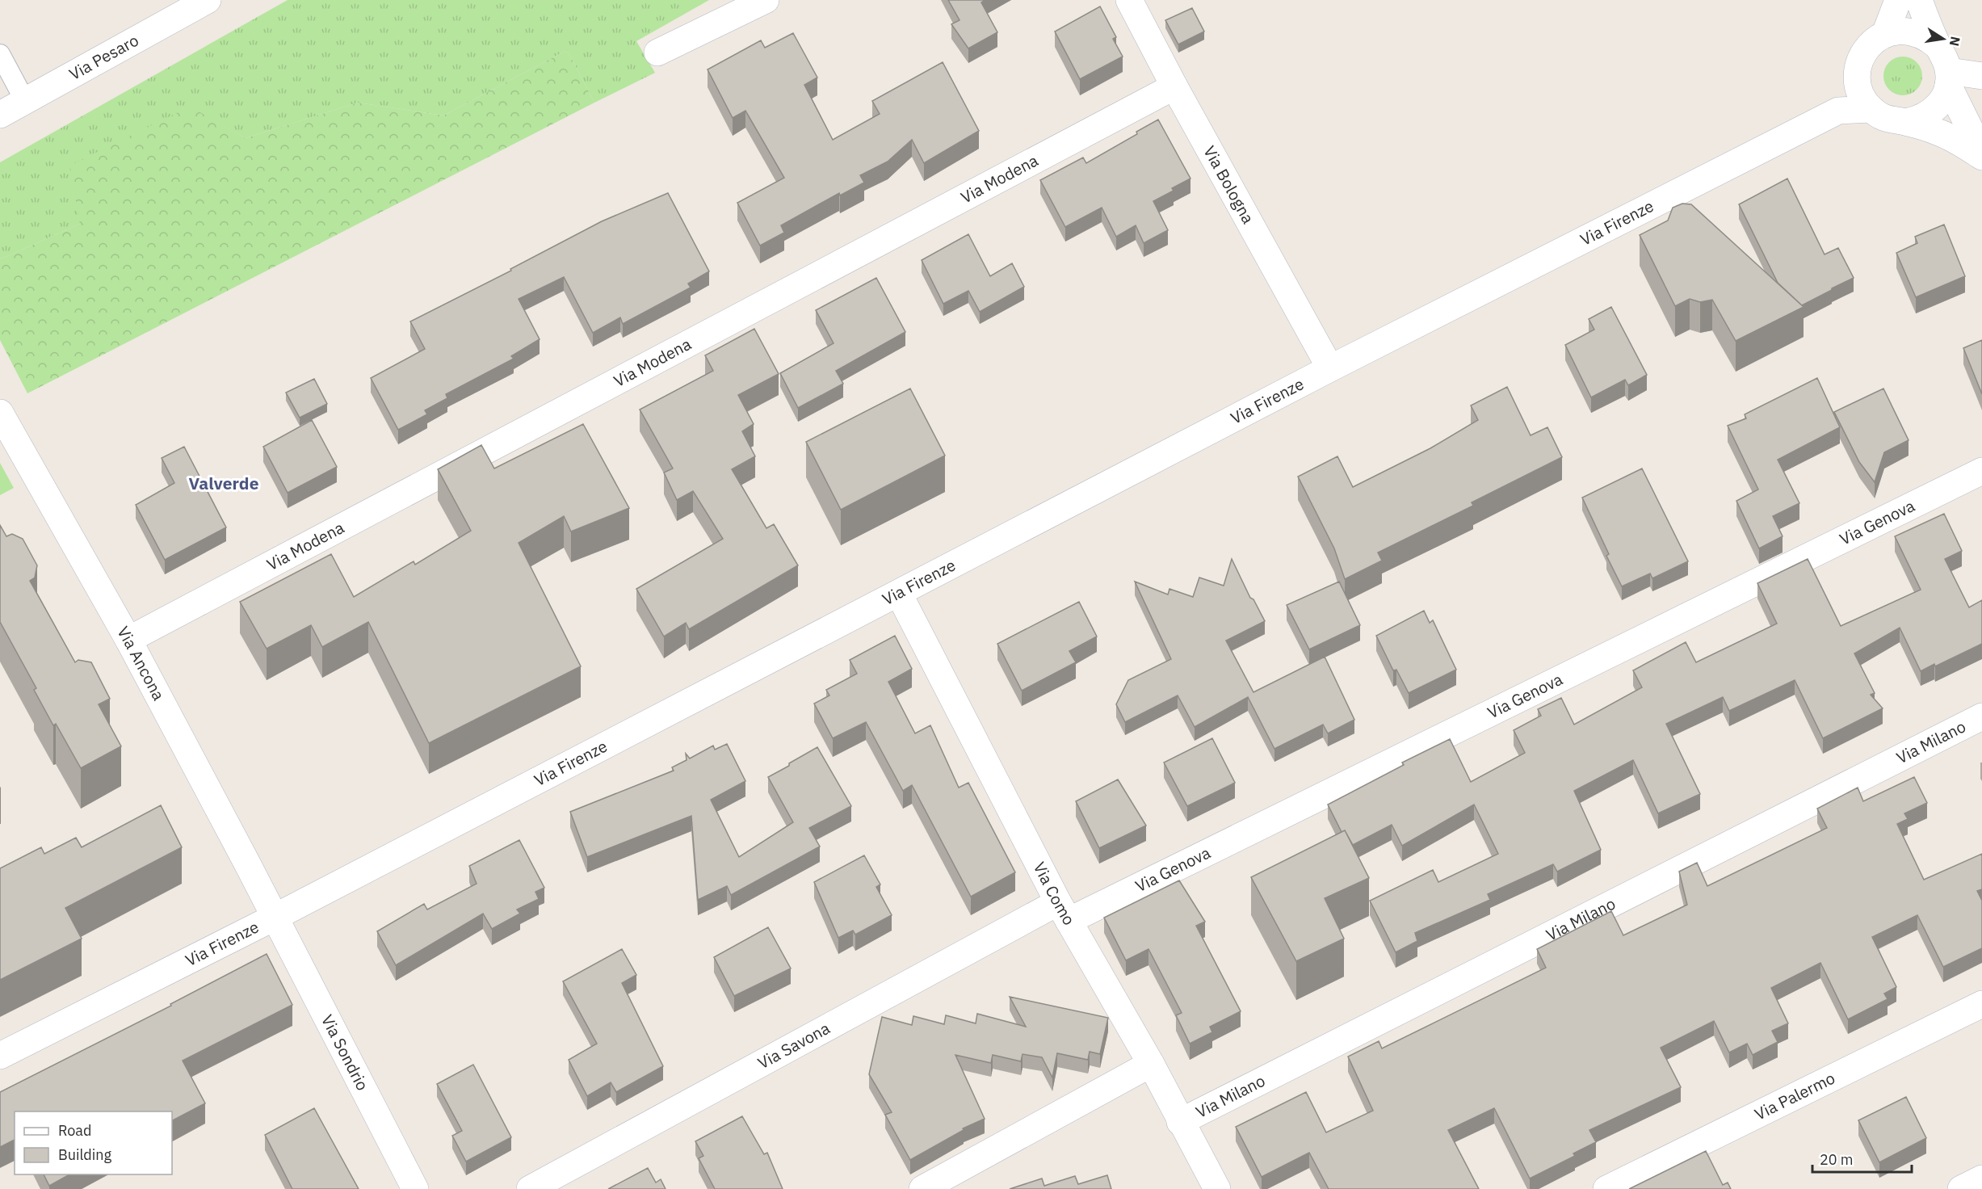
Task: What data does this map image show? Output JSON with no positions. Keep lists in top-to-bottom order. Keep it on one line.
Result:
{"streets":{"street":["Via Pesaro","Via Modena","Via Bologna","Via Firenze","Via Genova","Via Ancona","Via Milano","Via Como","Via Savona","Via Sondrio","Via Palermo"]},"crossings":[["Via Modena","Via Bologna"],["Via Modena","Via Ancona"],["Via Bologna","Via Firenze"],["Via Firenze","Via Ancona"],["Via Firenze","Via Como"],["Via Firenze","Via Sondrio"],["Via Genova","Via Como"],["Via Genova","Via Savona"],["Via Ancona","Via Sondrio"],["Via Milano","Via Como"],["Via Como","Via Savona"]],"districts":["Valverde"],"legend":["Road","Building"],"scale_bar":"20 m","north":"right"}
